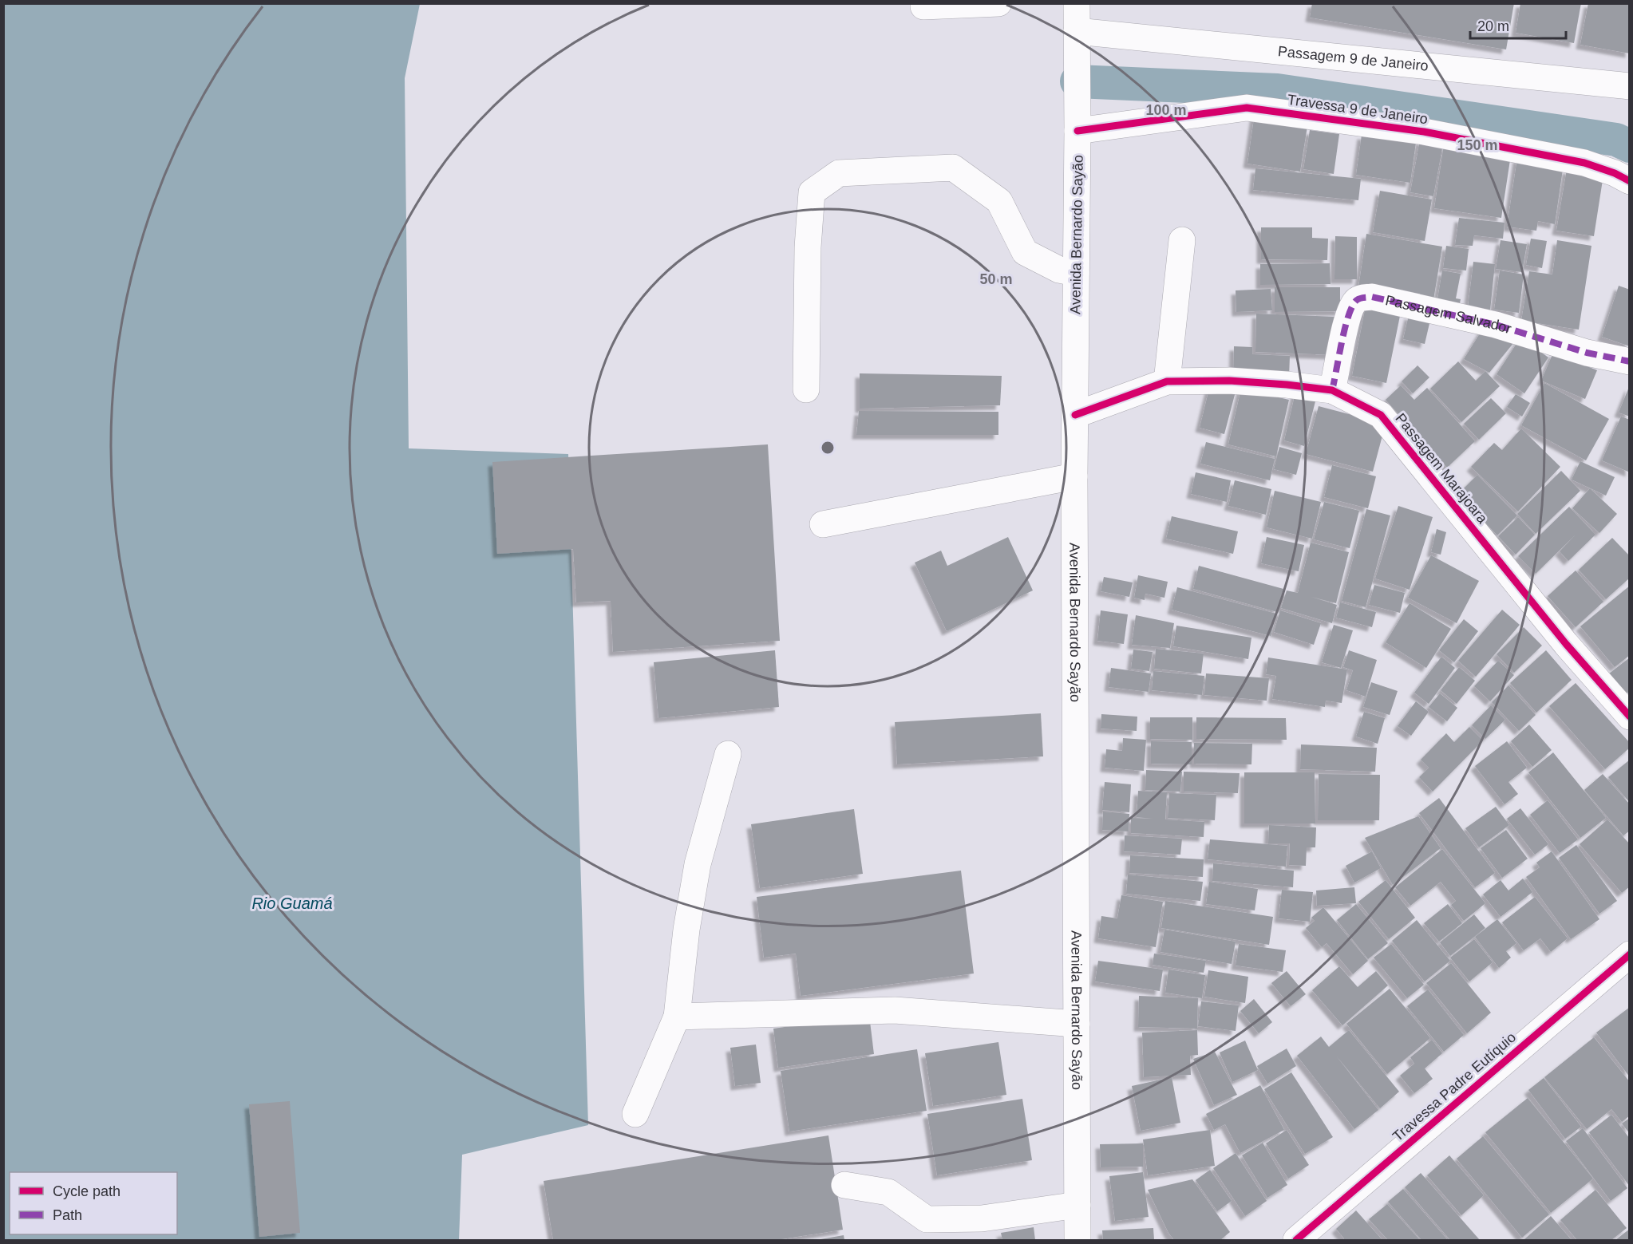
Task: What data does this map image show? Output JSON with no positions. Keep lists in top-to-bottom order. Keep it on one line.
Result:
{"streets":{"street":["Passagem 9 de Janeiro","Travessa 9 de Janeiro","Avenida Bernardo Sayão","Passagem Salvador","Passagem Marajoara","Travessa Padre Eutíquio"]},"crossings":[["Passagem 9 de Janeiro","Avenida Bernardo Sayão"],["Travessa 9 de Janeiro","Avenida Bernardo Sayão"],["Avenida Bernardo Sayão","Passagem Marajoara"],["Passagem Salvador","Passagem Marajoara"]],"water":["Rio Guamá"],"legend":["Cycle path","Path"],"scale_bar":"20 m","rings":["100 m","150 m","50 m"]}
